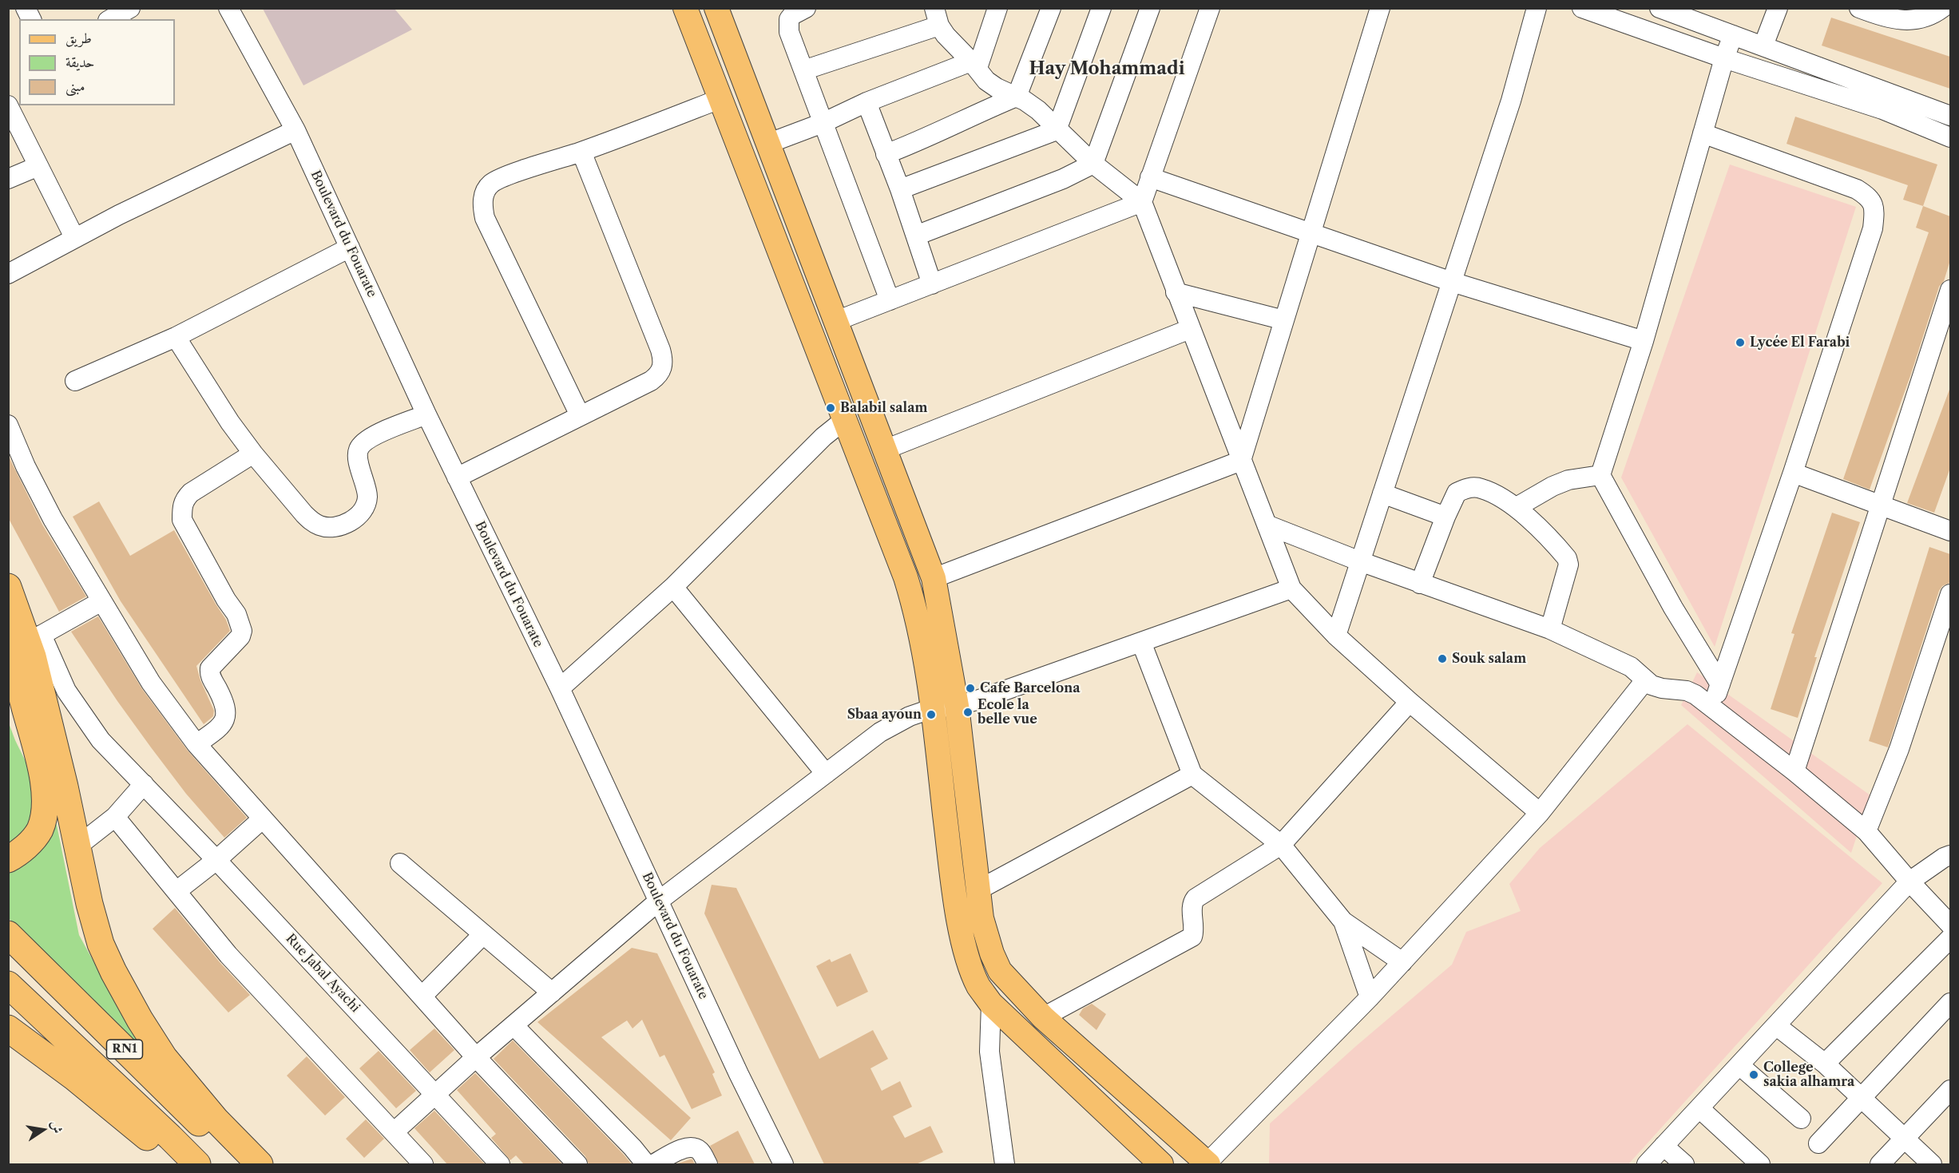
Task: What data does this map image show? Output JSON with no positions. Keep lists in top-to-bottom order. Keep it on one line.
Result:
{"streets":{"highway":["RN1"],"street":["Boulevard du Fouarate","Rue Jabal Ayachi"]},"districts":["Hay Mohammadi"],"places":["Lycée El Farabi","Balabil salam","Souk salam","Cafe Barcelona","Ecole la belle vue","Sbaa ayoun","College sakia alhamra"],"legend":["طريق","حديقة","مبنى"],"north":"right"}
